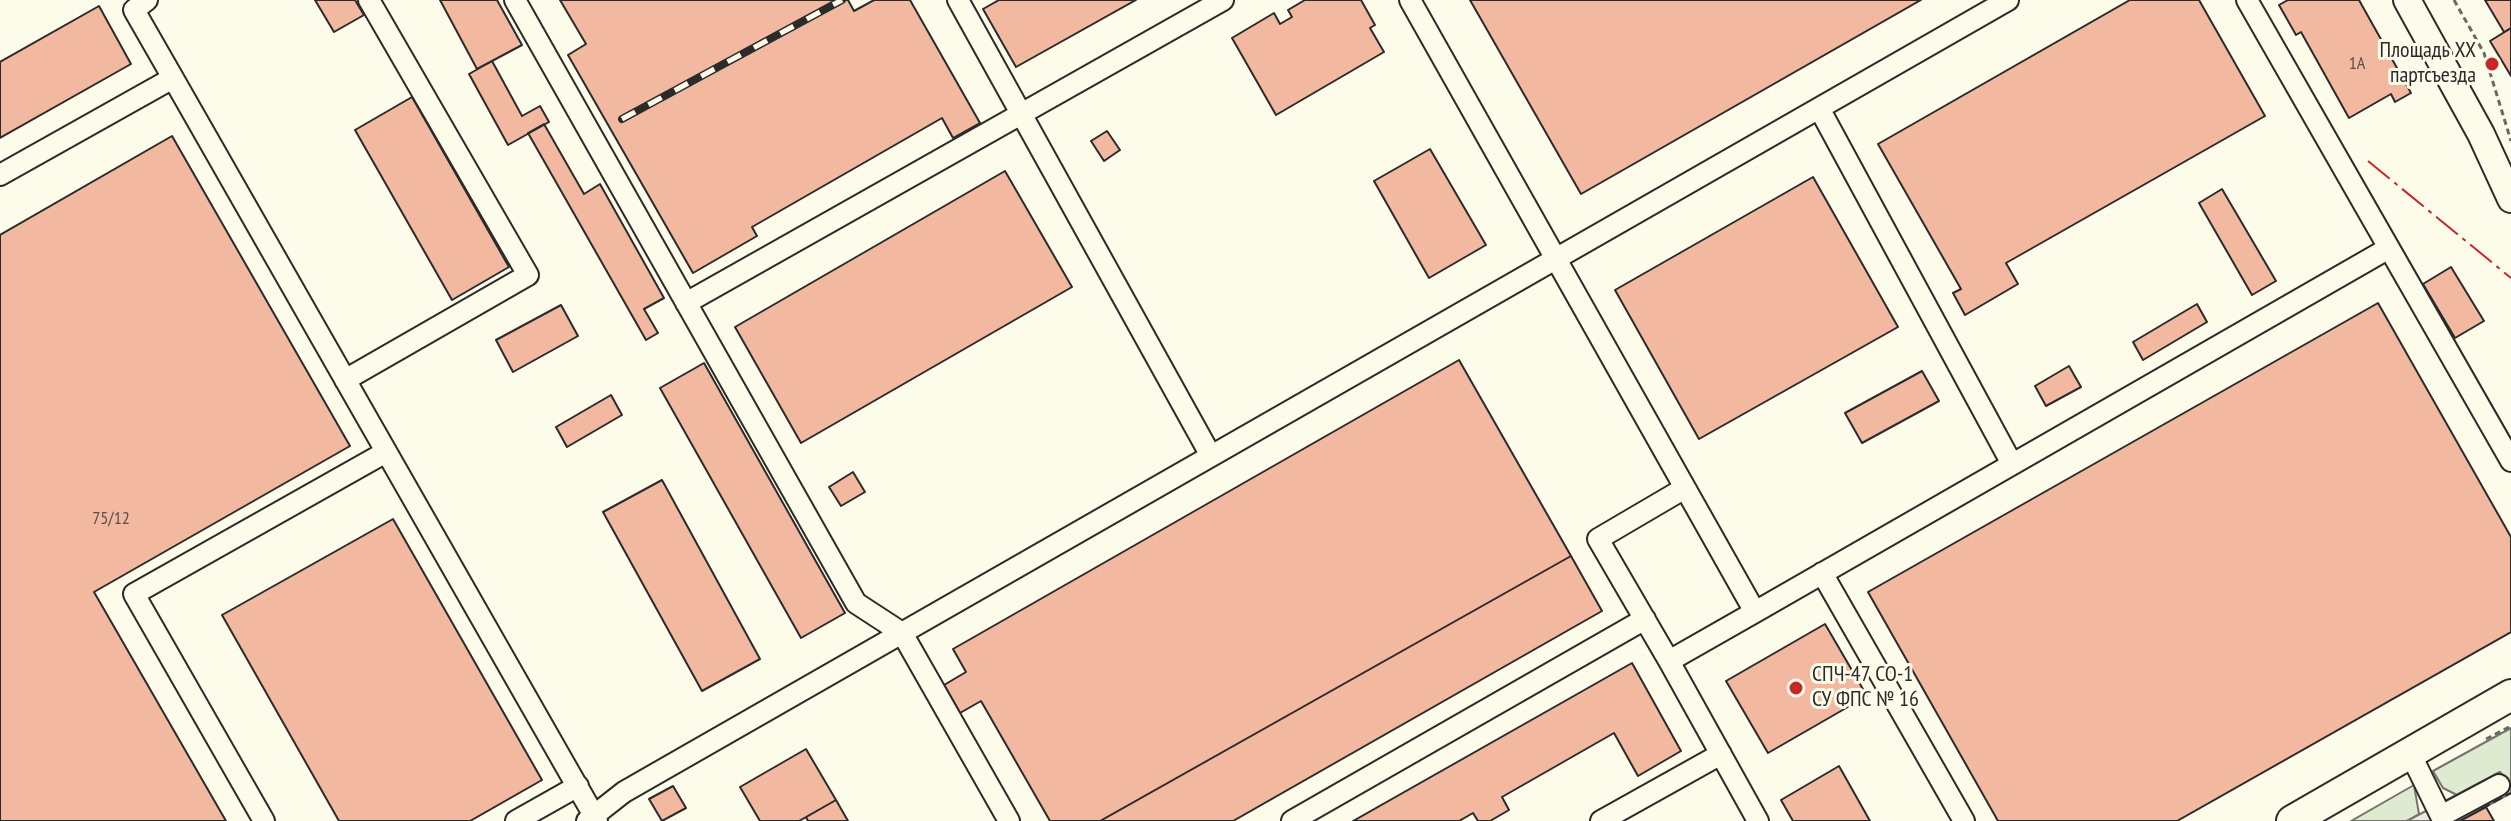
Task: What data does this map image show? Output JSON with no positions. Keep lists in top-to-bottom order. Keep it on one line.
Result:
{"places":["Площадь ХХ партсъезда","СПЧ-47 СО-1 СУ ФПС № 16"],"house_numbers":["1А","75/12"]}
